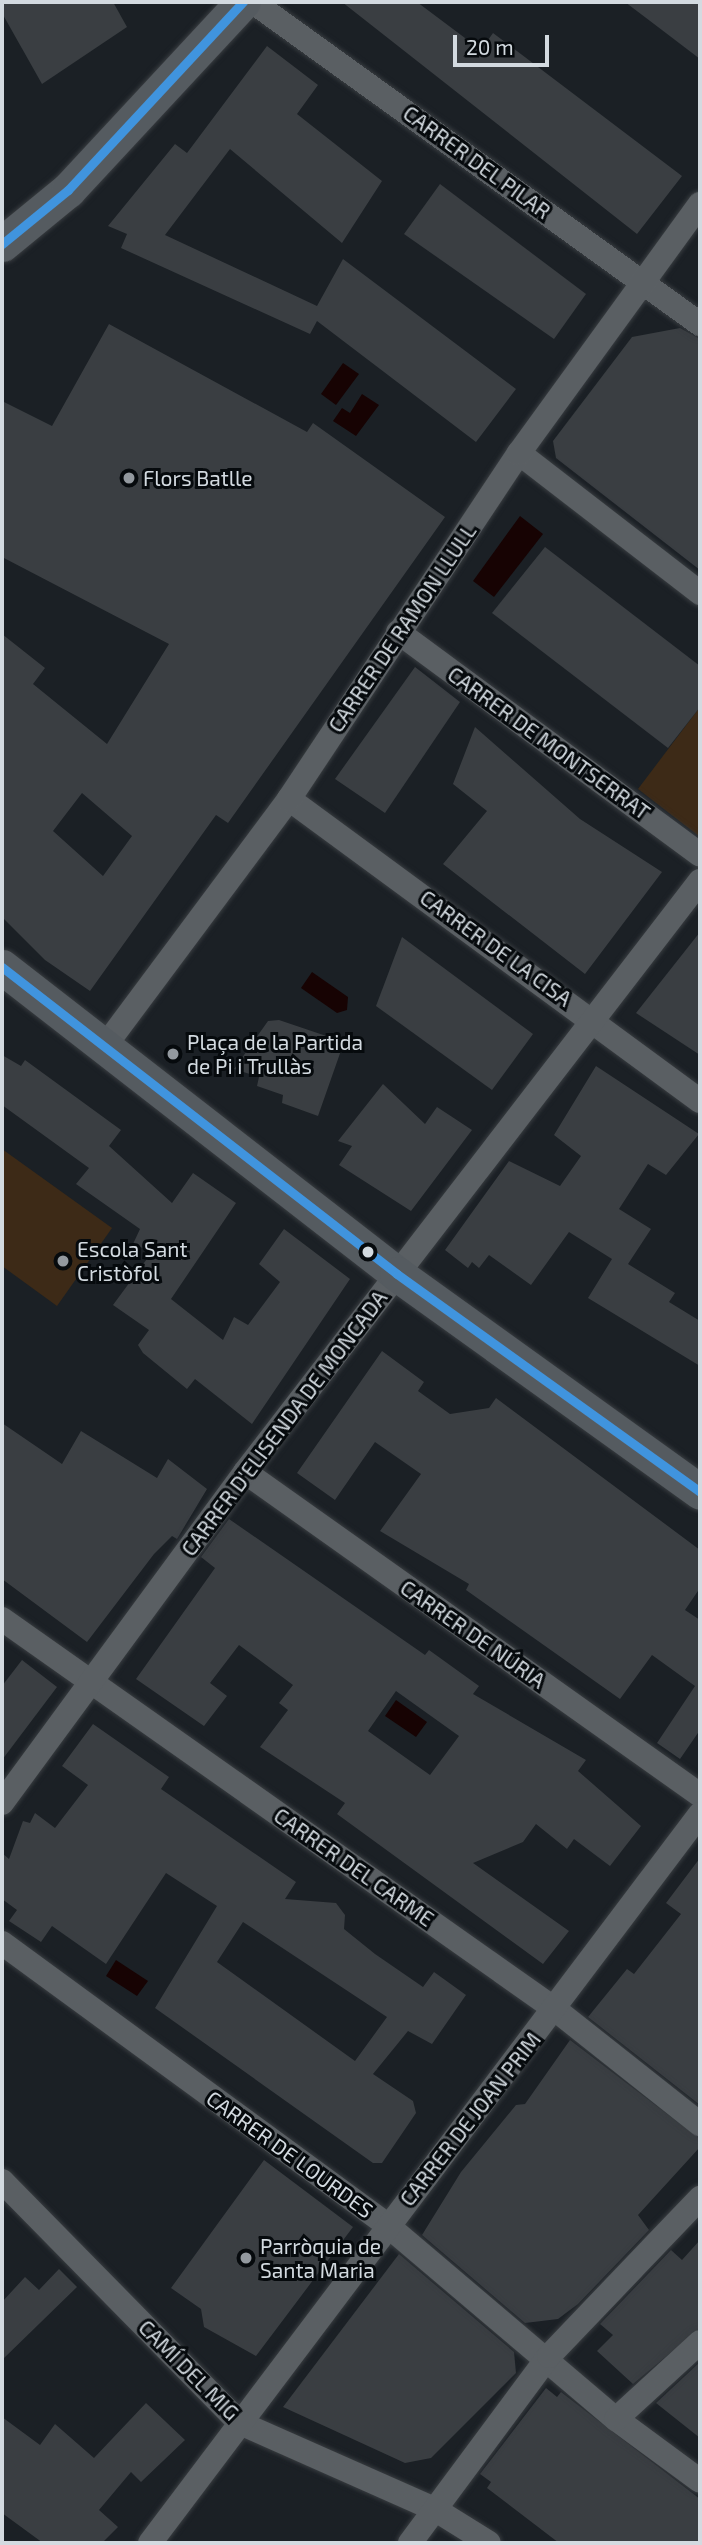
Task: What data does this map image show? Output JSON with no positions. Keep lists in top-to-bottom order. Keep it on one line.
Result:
{"streets":{"street":["CARRER DEL PILAR","CARRER DE RAMON LLULL","CARRER DE MONTSERRAT","CARRER DE LA CISA","CARRER D'ELISENDA DE MONCADA","CARRER DE NÚRIA","CARRER DEL CARME","CARRER DE JOAN PRIM","CARRER DE LOURDES","CAMÍ DEL MIG"]},"crossings":[["CARRER DEL PILAR","CARRER DE RAMON LLULL"],["CARRER DE RAMON LLULL","CARRER DE MONTSERRAT"],["CARRER DE RAMON LLULL","CARRER DE LA CISA"],["CARRER DE LA CISA","CARRER D'ELISENDA DE MONCADA"],["CARRER D'ELISENDA DE MONCADA","CARRER DE NÚRIA"],["CARRER D'ELISENDA DE MONCADA","CARRER DEL CARME"],["CARRER DEL CARME","CARRER DE JOAN PRIM"],["CARRER DE JOAN PRIM","CARRER DE LOURDES"],["CARRER DE JOAN PRIM","CAMÍ DEL MIG"]],"places":["Flors Batlle","Plaça de la Partida de Pi i Trullàs","Escola Sant Cristòfol","Parròquia de Santa Maria"],"scale_bar":"20 m"}
